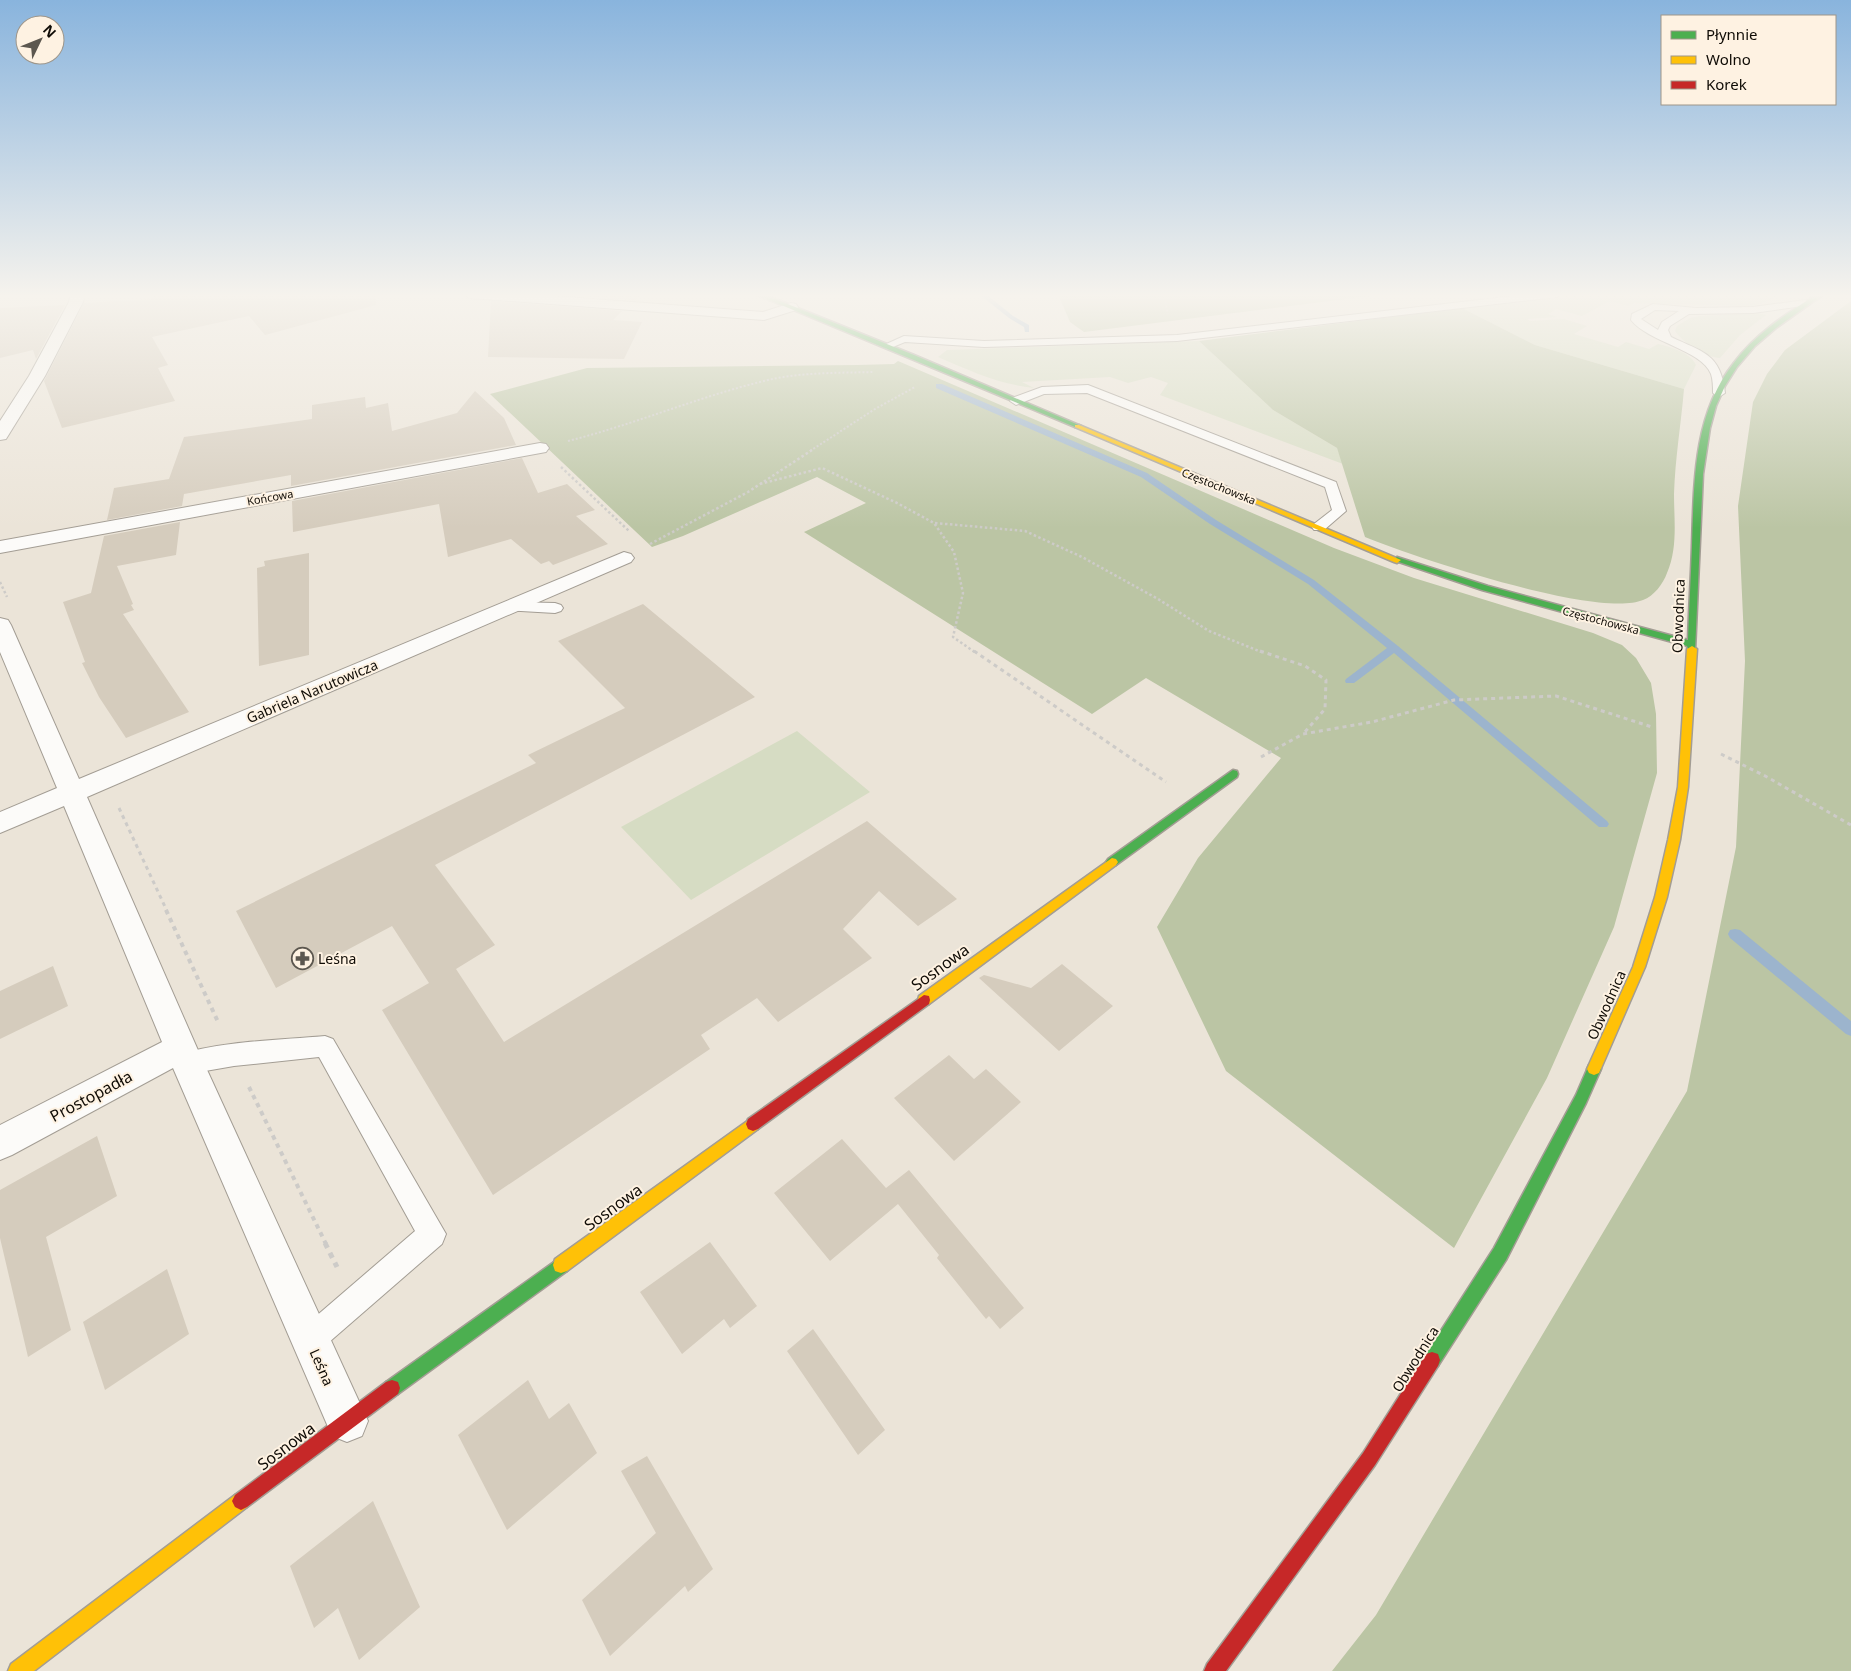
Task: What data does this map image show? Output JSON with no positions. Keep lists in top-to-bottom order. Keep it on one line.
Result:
{"streets":{"street":["Częstochowska","Końcowa","Obwodnica","Gabriela Narutowicza","Sosnowa","Prostopadła","Leśna"]},"crossings":[["Częstochowska","Obwodnica"],["Gabriela Narutowicza","Leśna"],["Sosnowa","Leśna"],["Prostopadła","Leśna"]],"places":{"pharmacy":["Leśna"]},"legend":["Płynnie","Wolno","Korek"],"north":"top right"}
